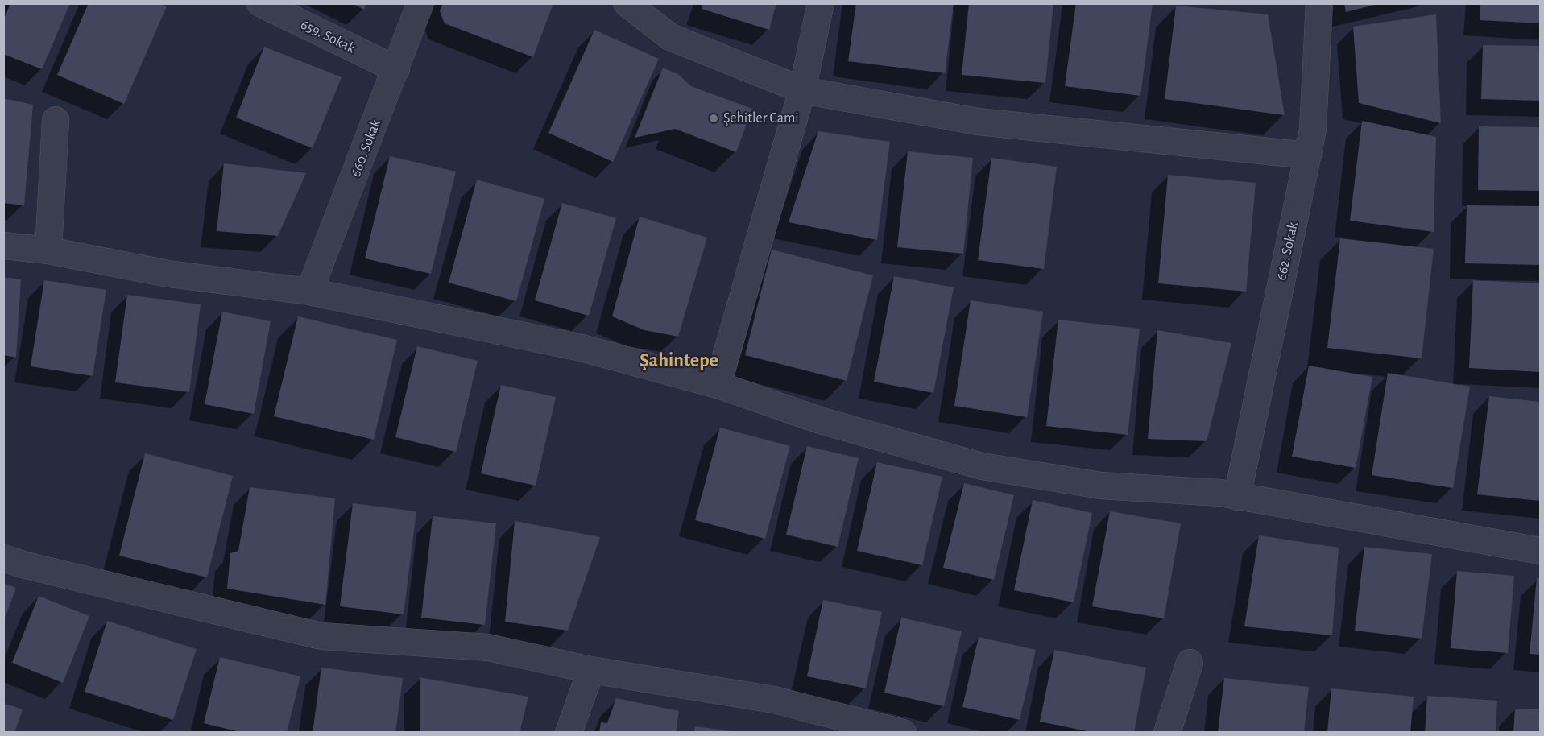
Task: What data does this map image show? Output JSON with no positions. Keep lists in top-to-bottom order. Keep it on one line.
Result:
{"streets":{"street":["659. Sokak","660. Sokak","662. Sokak"]},"crossings":[["659. Sokak","660. Sokak"]],"districts":["Şahintepe"],"places":["Şehitler Cami"]}
